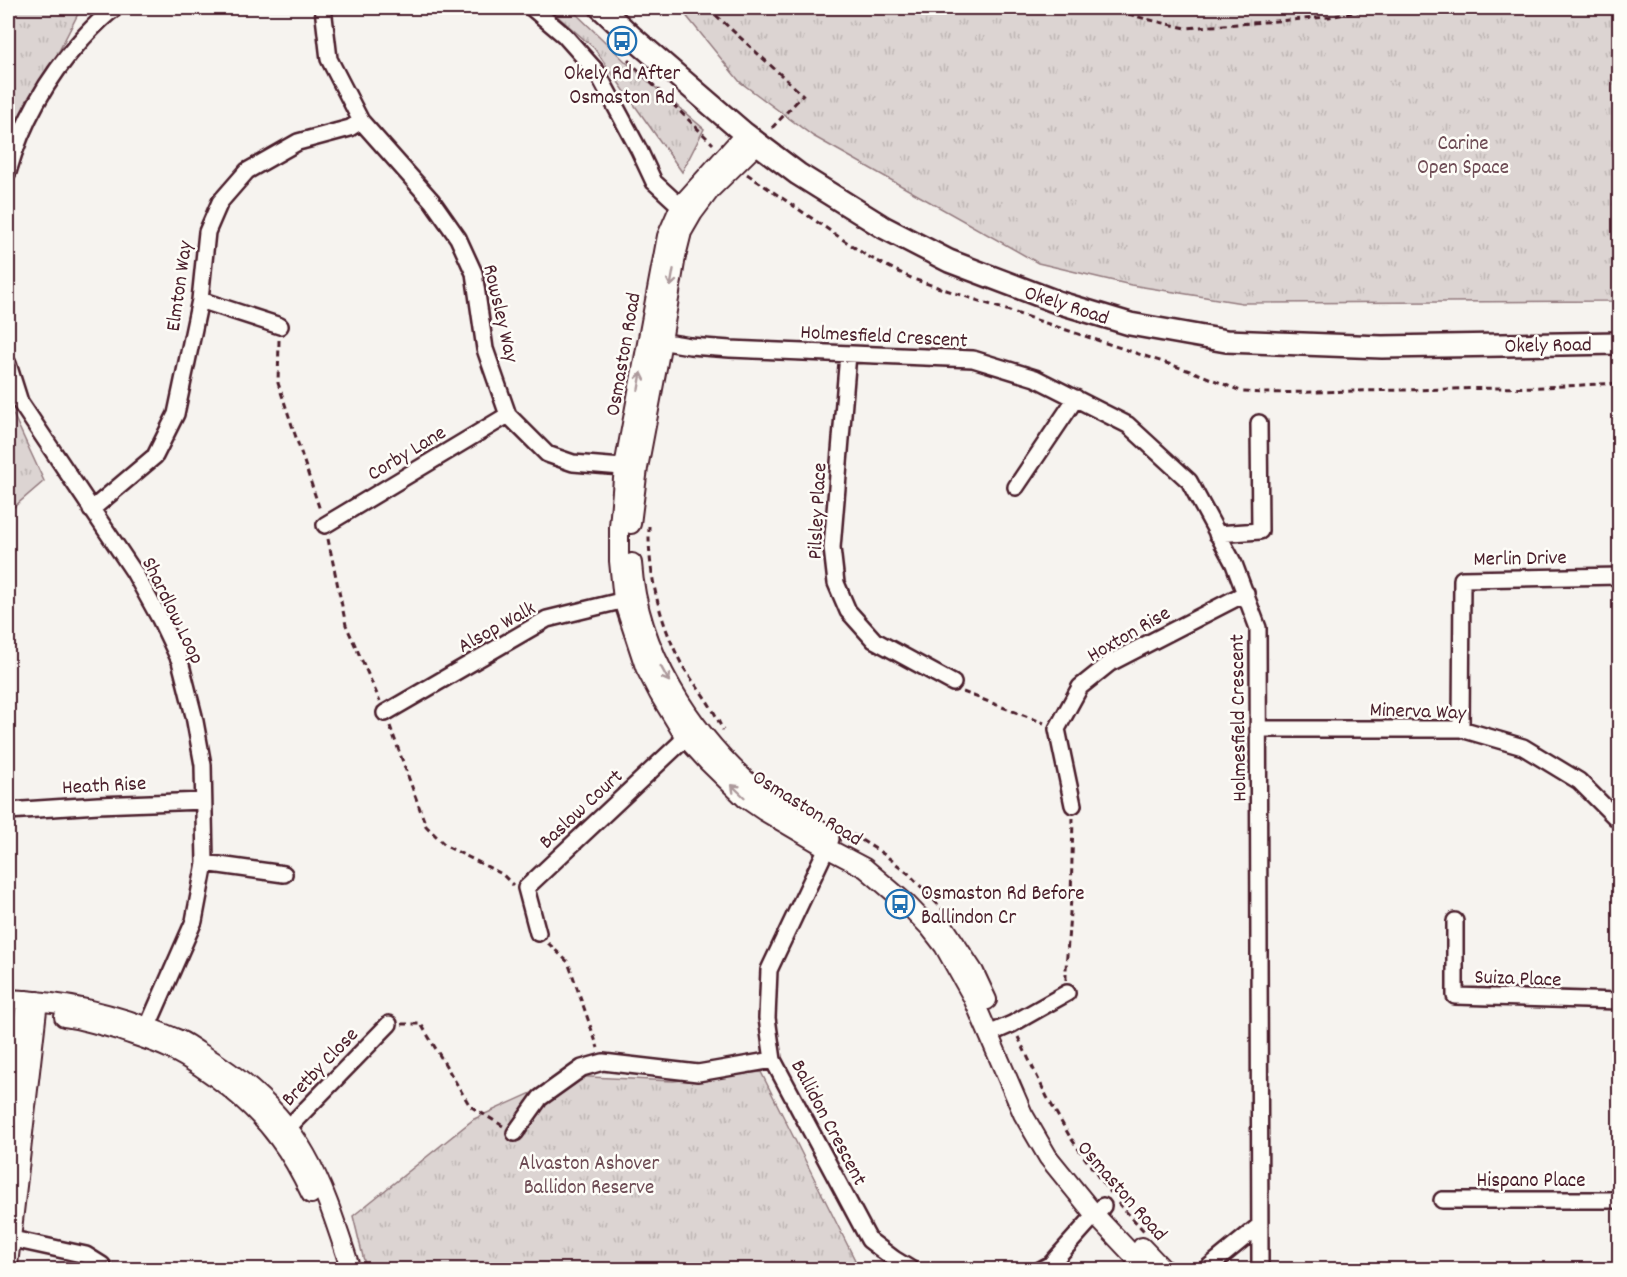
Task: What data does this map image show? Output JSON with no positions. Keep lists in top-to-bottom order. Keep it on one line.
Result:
{"streets":{"main road":["Okely Road"],"street":["Elmton Way","Rowsley Way","Holmesfield Crescent","Osmaston Road","Corby Lane","Pilsley Place","Merlin Drive","Shardlow Loop","Alsop Walk","Hoxton Rise","Minerva Way","Heath Rise","Baslow Court","Suiza Place","Bretby Close","Ballidon Crescent","Hispano Place"]},"crossings":[["Elmton Way","Rowsley Way"],["Elmton Way","Shardlow Loop"],["Okely Road","Osmaston Road"],["Rowsley Way","Osmaston Road"],["Rowsley Way","Corby Lane"],["Holmesfield Crescent","Osmaston Road"],["Holmesfield Crescent","Pilsley Place"],["Holmesfield Crescent","Hoxton Rise"],["Holmesfield Crescent","Minerva Way"],["Osmaston Road","Alsop Walk"],["Osmaston Road","Baslow Court"],["Osmaston Road","Ballidon Crescent"],["Merlin Drive","Minerva Way"],["Shardlow Loop","Heath Rise"]],"parks":["Carine Open Space","Alvaston Ashover Ballidon Reserve"],"places":{"bus stop":["Okely Rd After Osmaston Rd","Osmaston Rd Before Ballindon Cr"]}}
